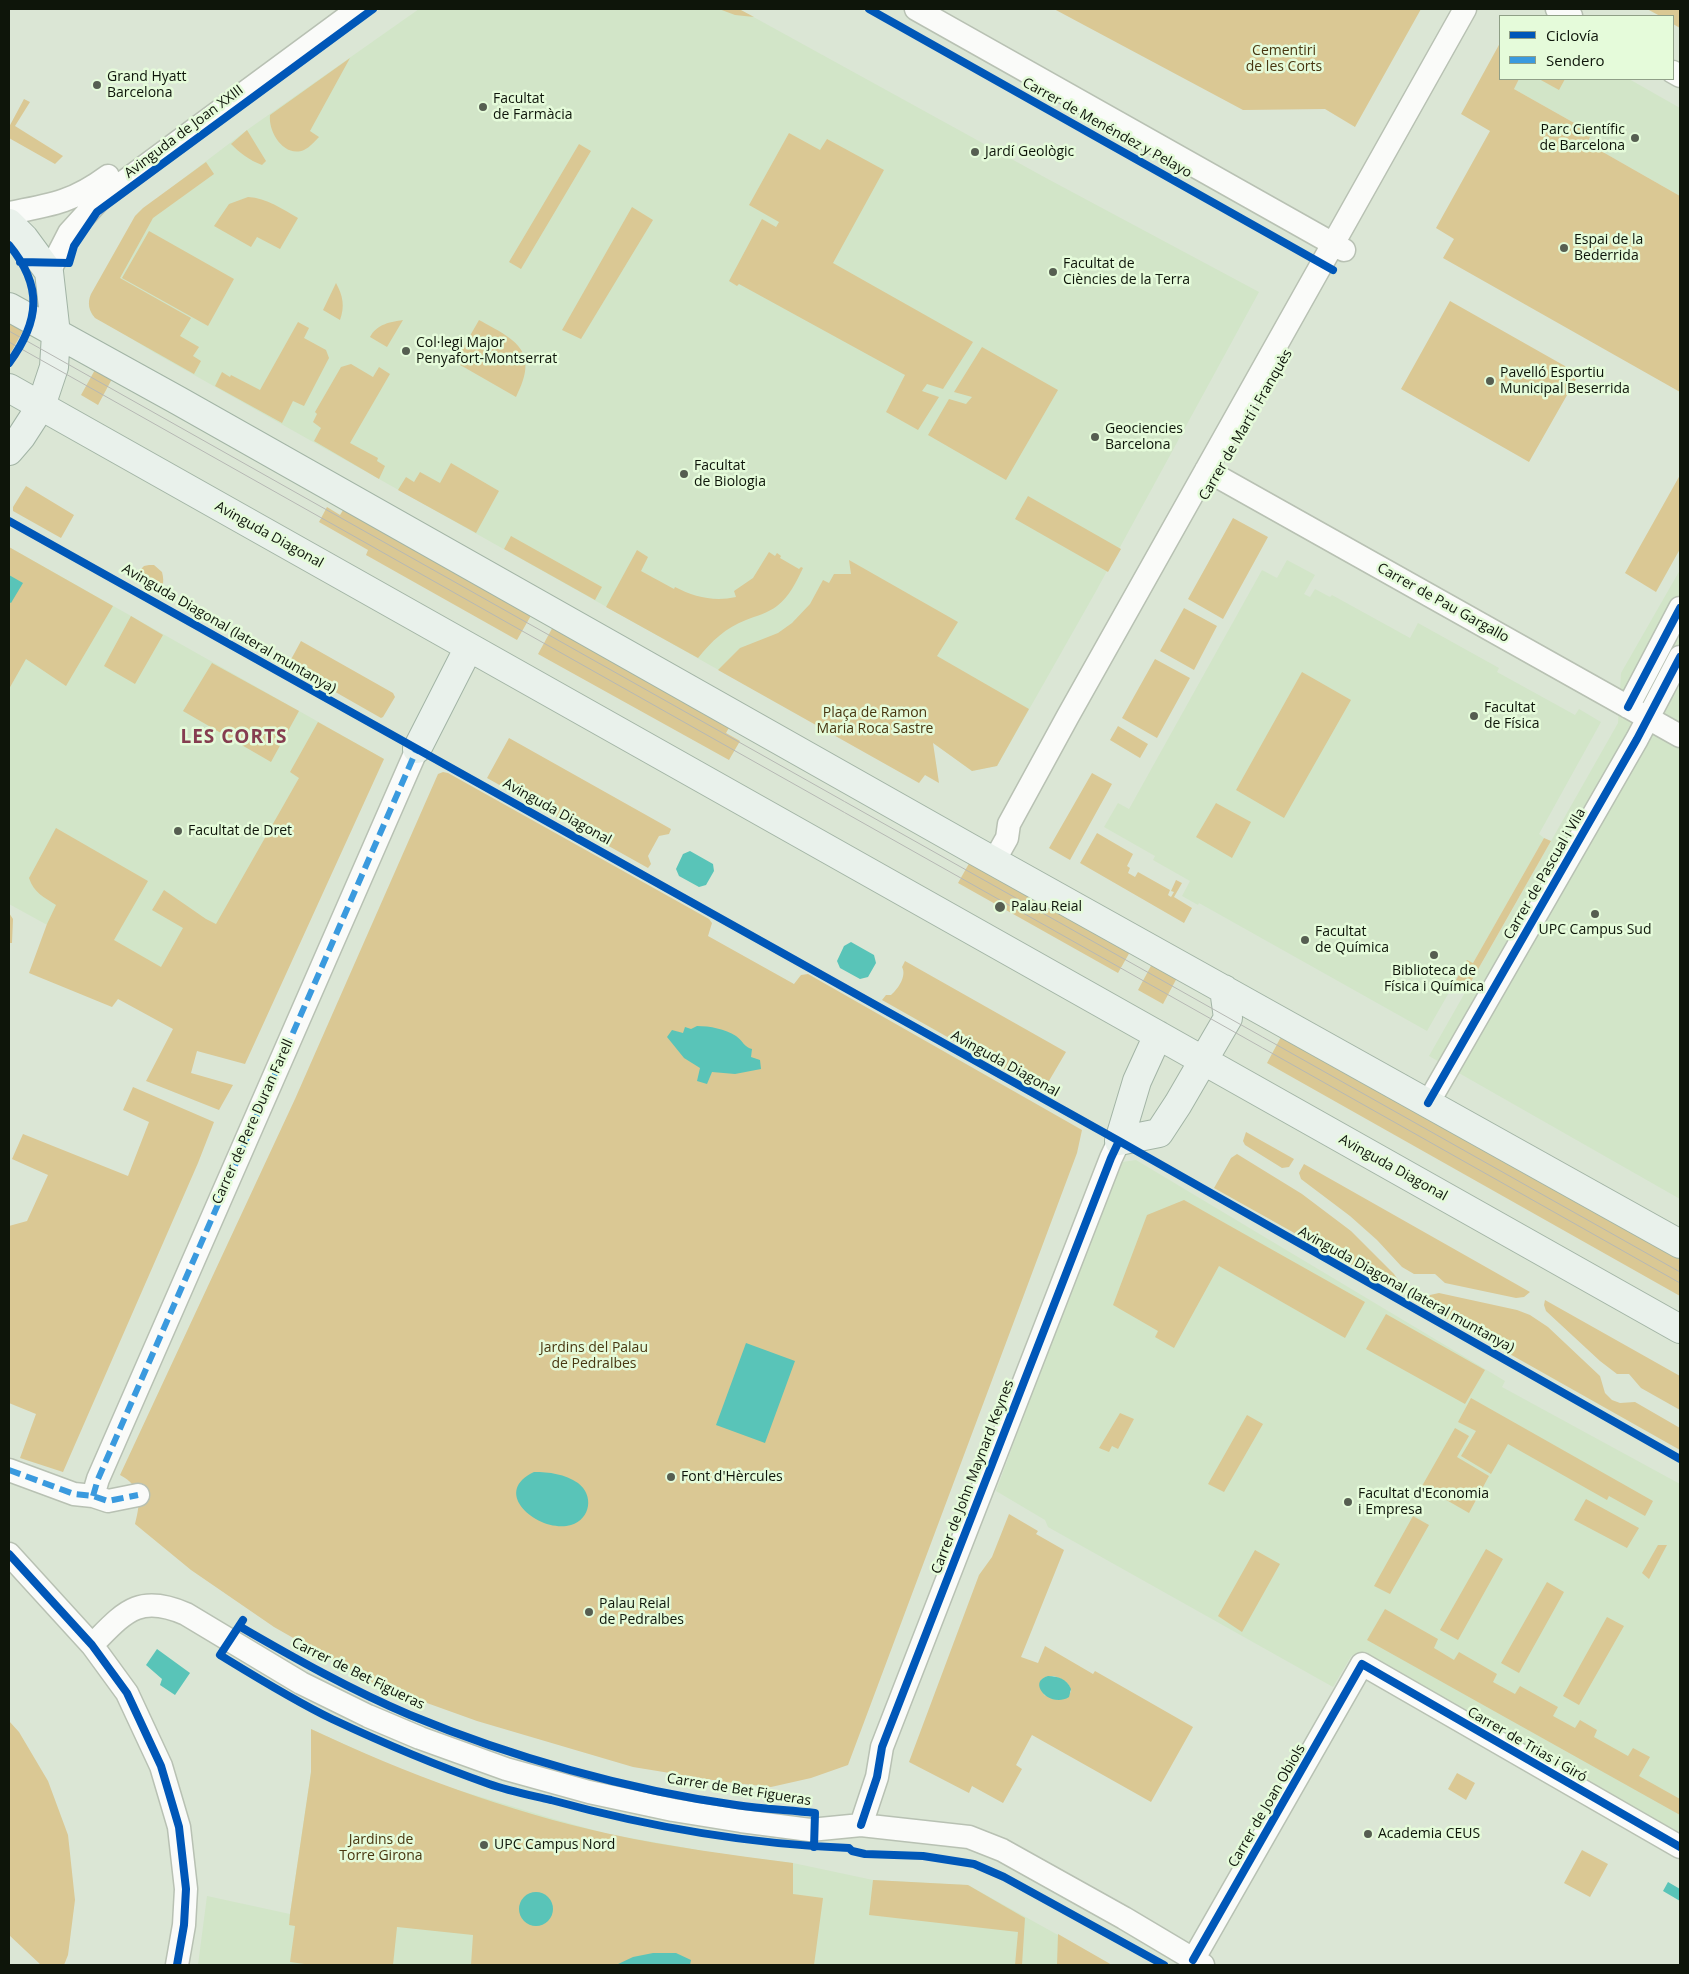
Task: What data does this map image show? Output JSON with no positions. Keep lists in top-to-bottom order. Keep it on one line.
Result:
{"streets":{"main road":["Avinguda Diagonal"],"street":["Carrer de Menéndez y Pelayo","Avinguda de Joan XXIII","Carrer de Martí i Franquès","Carrer de Pau Gargallo","Carrer de Pascual i Vila","Carrer de Pere Duran Farell","Carrer de John Maynard Keynes","Carrer de Bet Figueras","Carrer de Trias i Giró","Carrer de Joan Obiols"],"cycle path":["Avinguda Diagonal (lateral muntanya)"]},"crossings":[["Carrer de Menéndez y Pelayo","Carrer de Martí i Franquès"],["Carrer de Martí i Franquès","Carrer de Pau Gargallo"],["Carrer de Pau Gargallo","Carrer de Pascual i Vila"],["Carrer de John Maynard Keynes","Carrer de Bet Figueras"],["Carrer de Bet Figueras","Carrer de Joan Obiols"],["Carrer de Trias i Giró","Carrer de Joan Obiols"]],"districts":["LES CORTS"],"parks":["Cementiri de les Corts","Plaça de Ramon Maria Roca Sastre","Jardins del Palau de Pedralbes","Jardins de Torre Girona"],"places":["Grand Hyatt Barcelona","Facultat de Farmàcia","Parc Científic de Barcelona","Jardí Geològic","Espai de la Bederrida","Facultat de Ciències de la Terra","Col·legi Major Penyafort-Montserrat","Pavelló Esportiu Municipal Beserrida","Geociencies Barcelona","Facultat de Biologia","Facultat de Física","Facultat de Dret","Palau Reial","UPC Campus Sud","Facultat de Química","Biblioteca de Física i Química","Font d'Hèrcules","Facultat d'Economia i Empresa","Palau Reial de Pedralbes","Academia CEUS","UPC Campus Nord"],"legend":["Ciclovía","Sendero"]}
